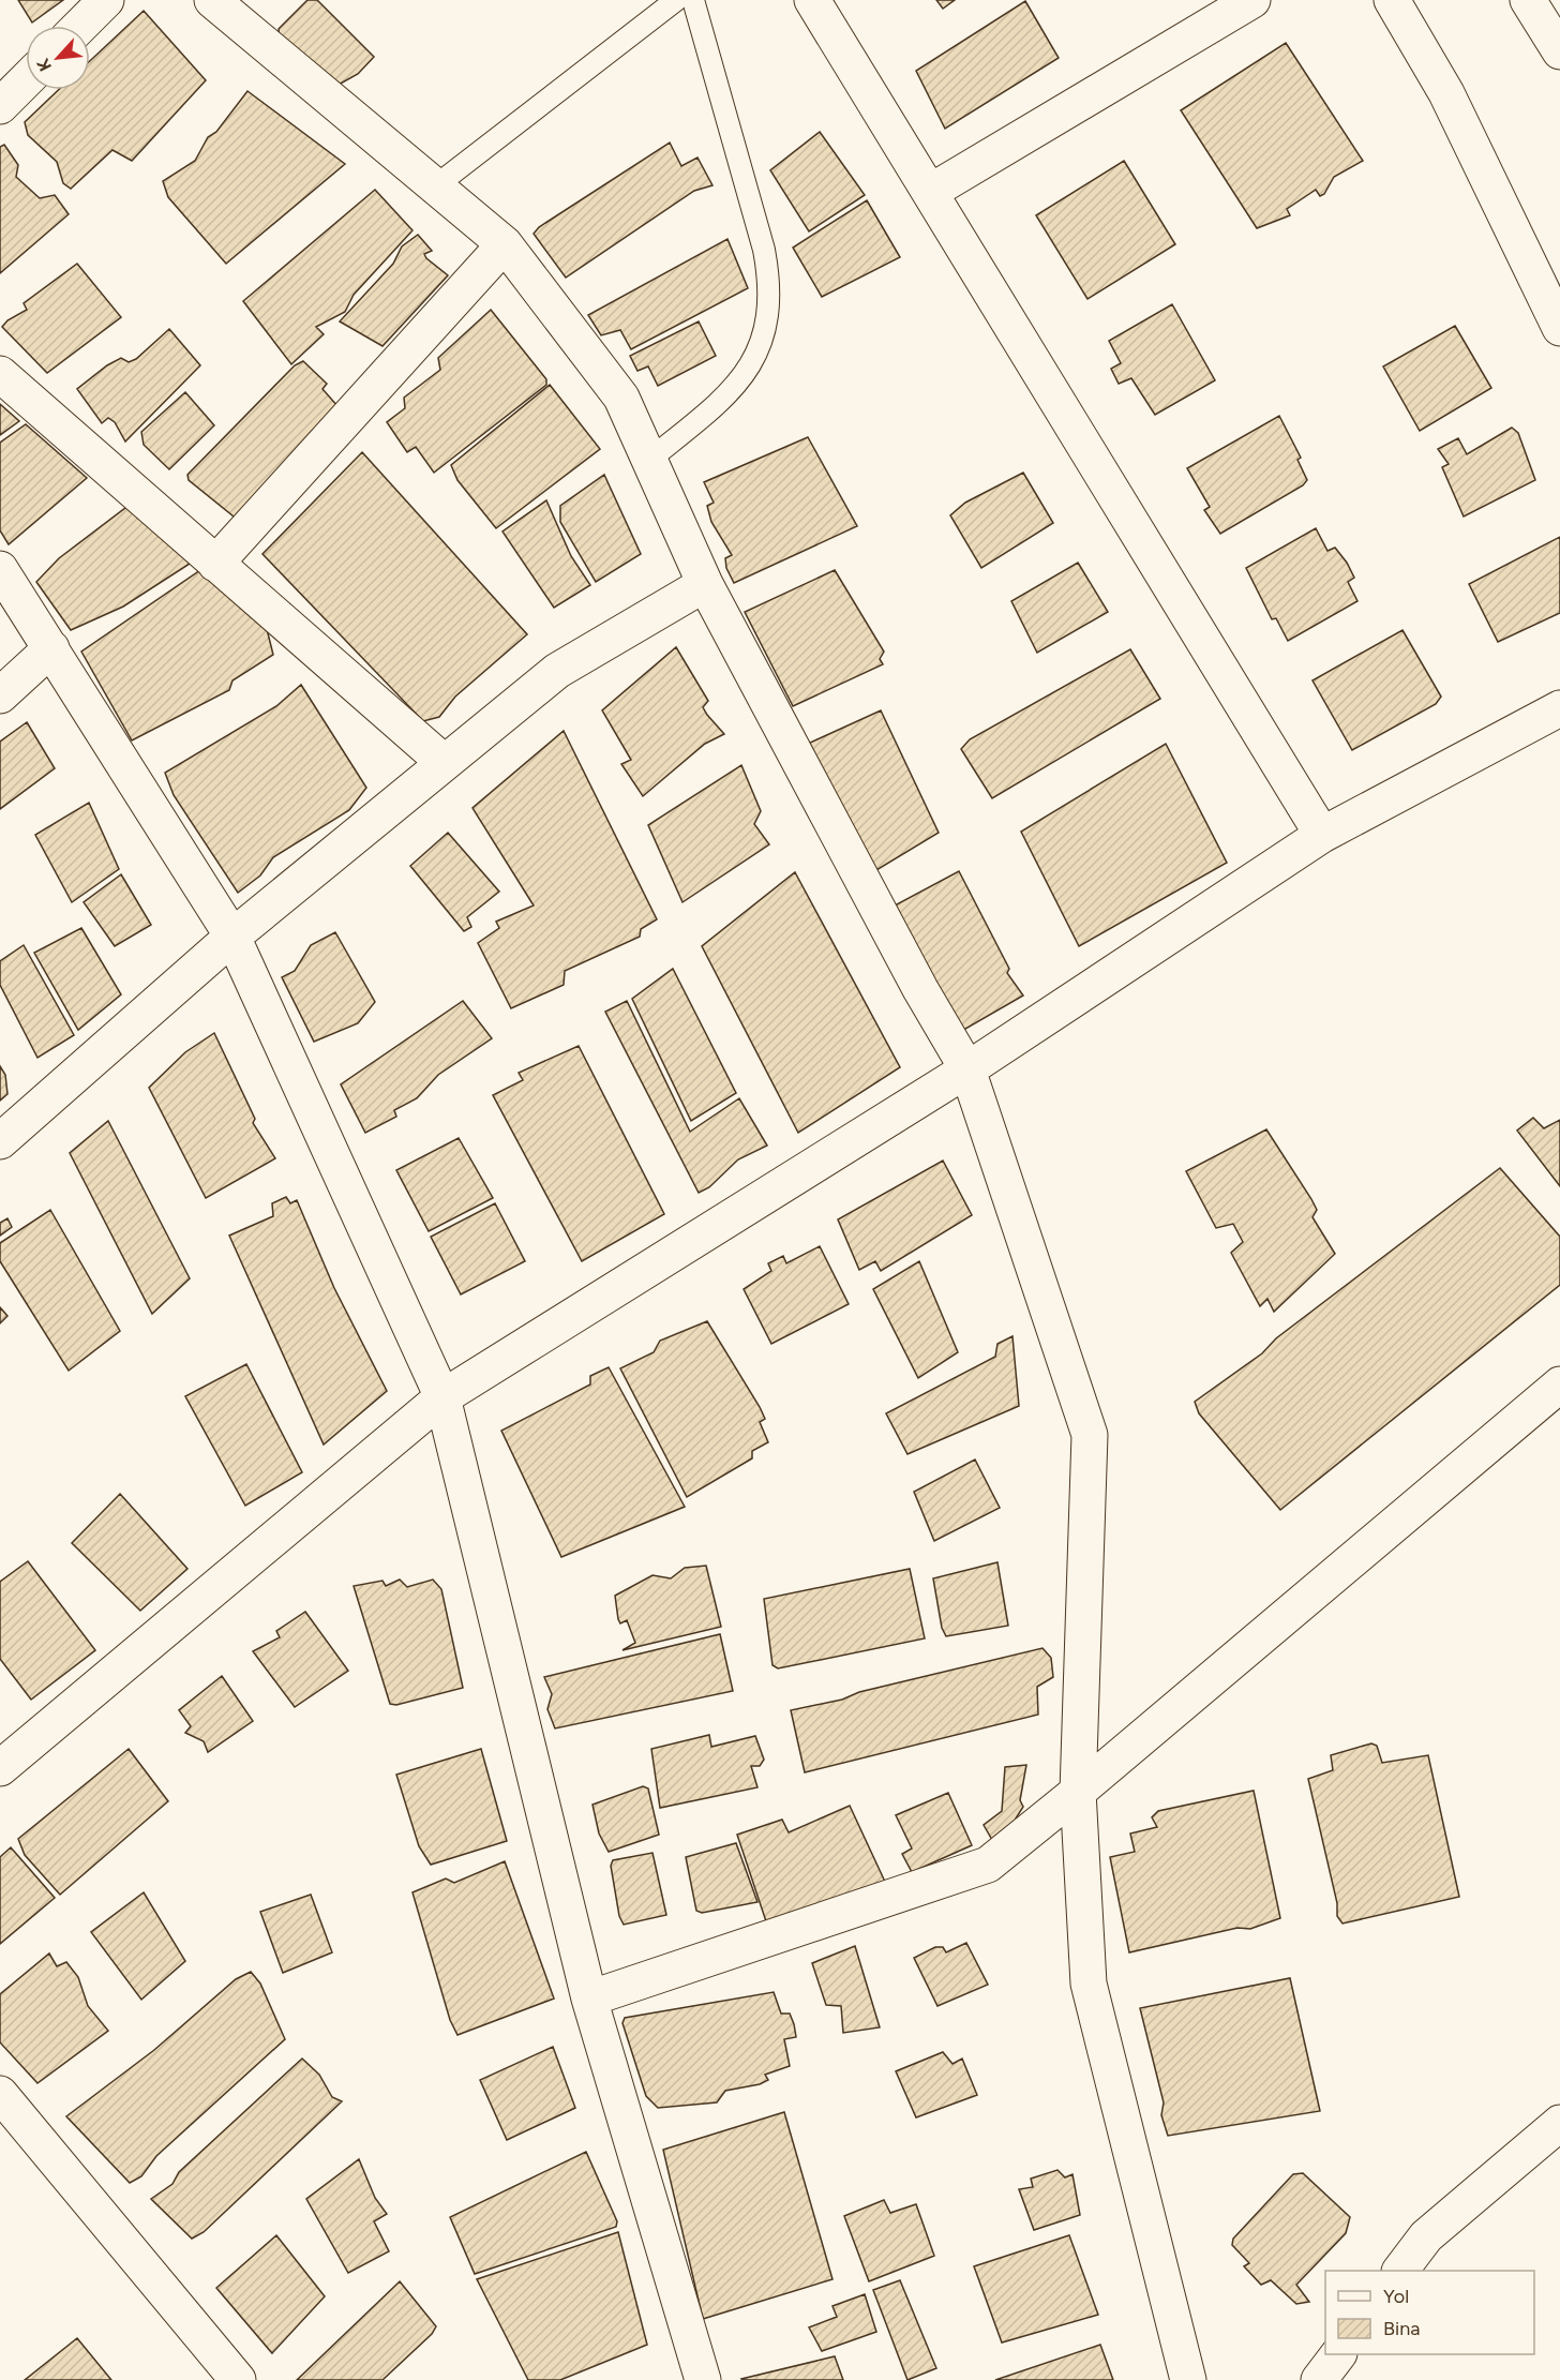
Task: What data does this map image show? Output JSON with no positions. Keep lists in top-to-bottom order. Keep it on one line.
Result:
{"legend":["Yol","Bina"],"north":"bottom left"}
